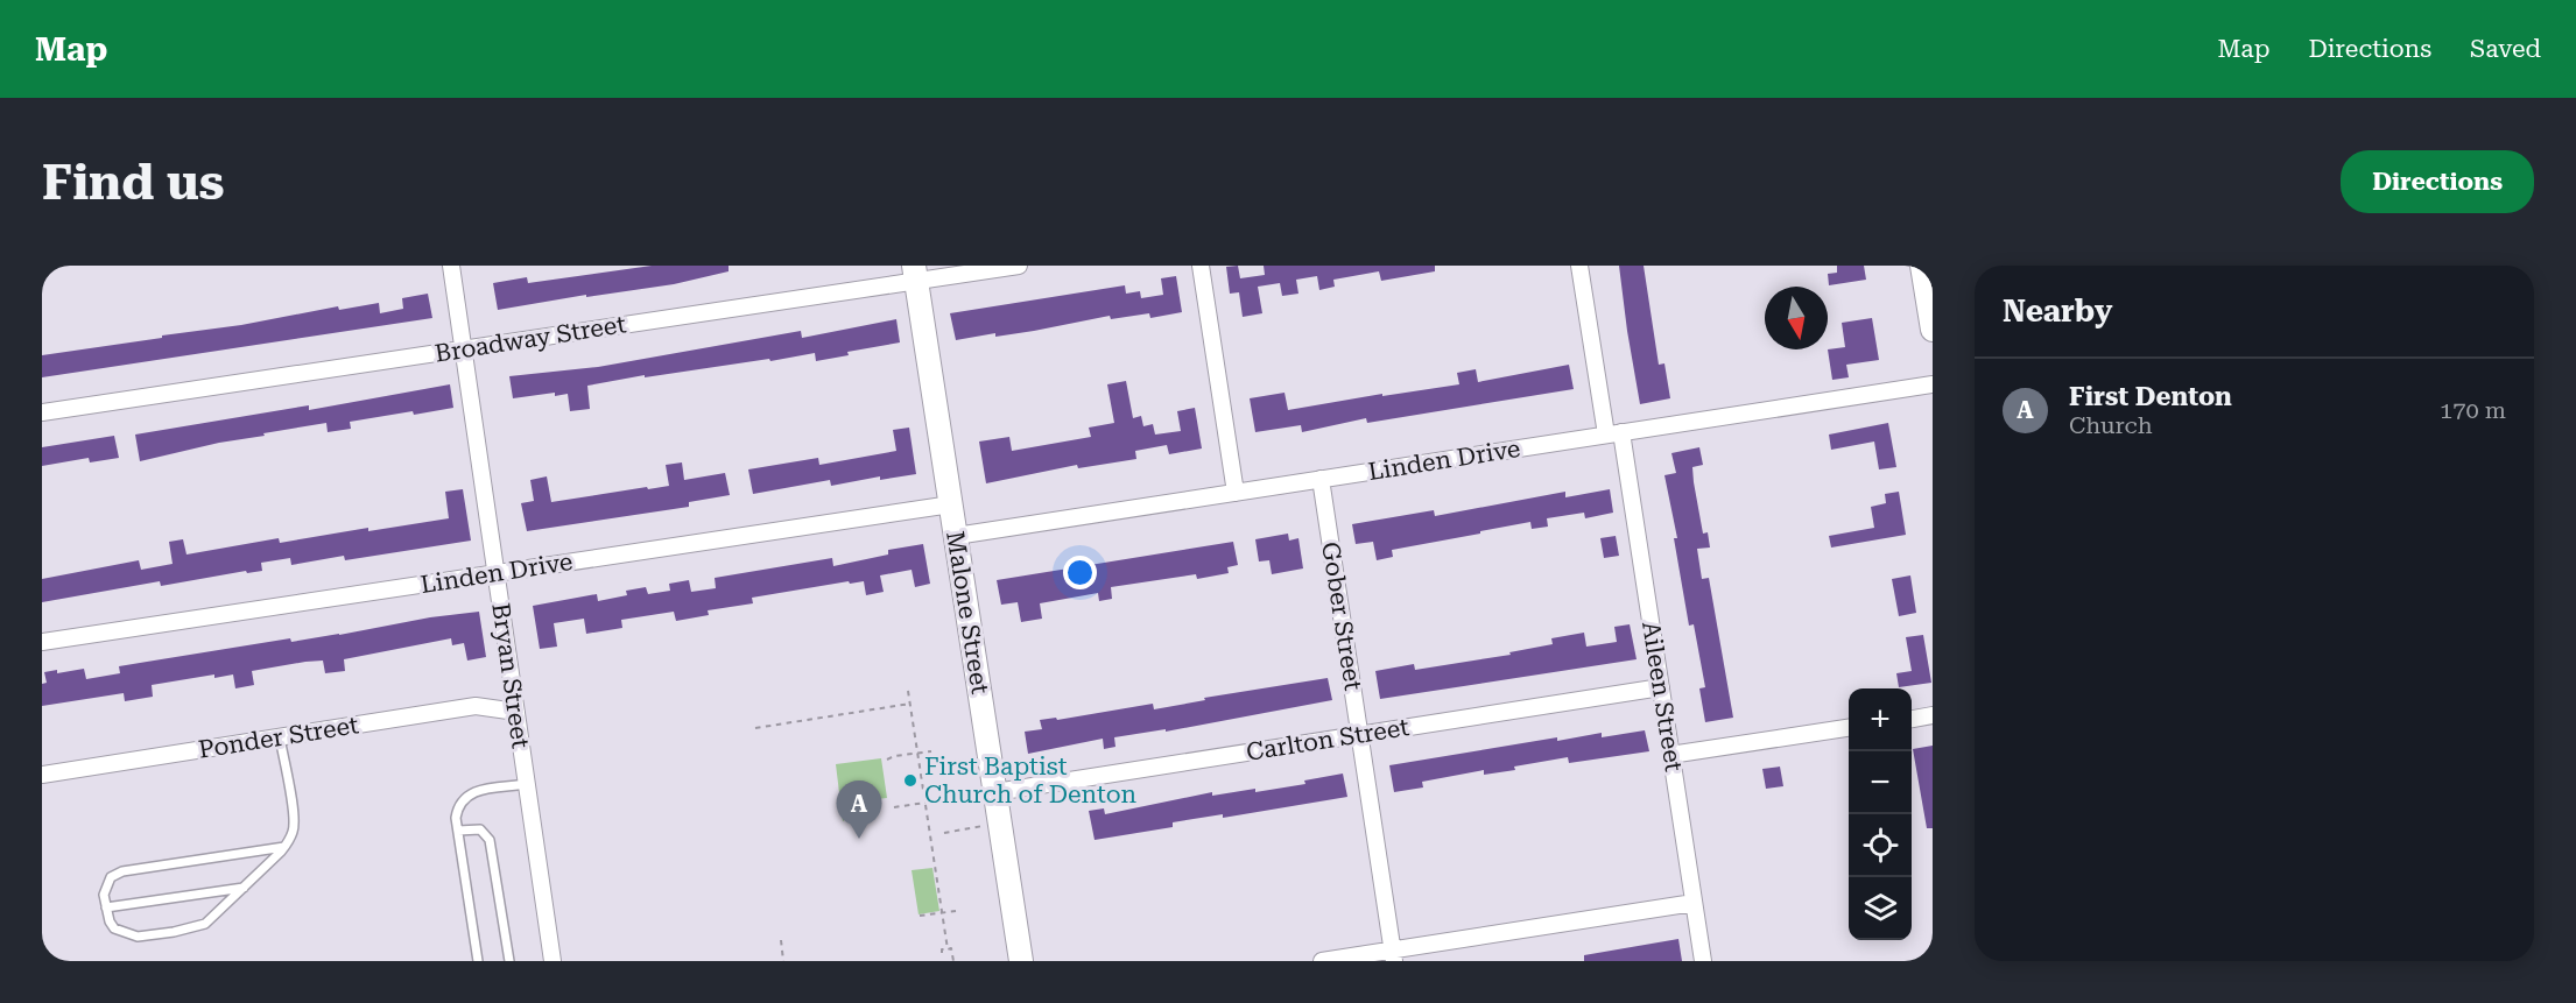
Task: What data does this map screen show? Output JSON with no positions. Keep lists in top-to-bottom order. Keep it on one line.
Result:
{"streets":{"street":["Broadway Street","Linden Drive","Malone Street","Gober Street","Bryan Street","Aileen Street","Ponder Street","Carlton Street"]},"crossings":[["Broadway Street","Malone Street"],["Broadway Street","Bryan Street"],["Linden Drive","Malone Street"],["Linden Drive","Gober Street"],["Linden Drive","Bryan Street"],["Linden Drive","Aileen Street"],["Malone Street","Carlton Street"],["Gober Street","Carlton Street"],["Bryan Street","Ponder Street"],["Aileen Street","Carlton Street"]],"places":["First Baptist Church of Denton"],"north":"bottom","page":{"header":"Map","nav":["Map","Directions","Saved"],"buttons":"Directions","title":"Find us","heading":"Nearby","list":[{"mark":"A","name":"First Denton","note":"Church","value":"170 m"}],"map_buttons":["+","−"],"pins":"A"}}
